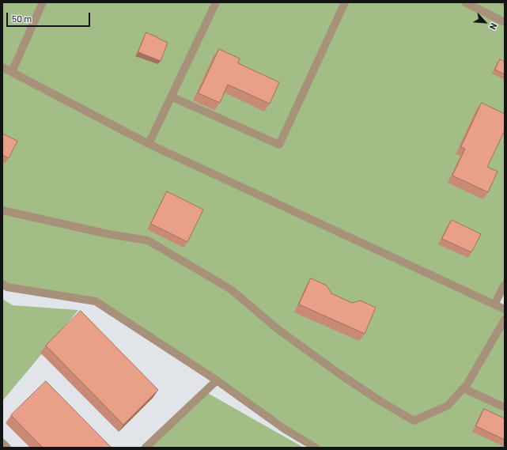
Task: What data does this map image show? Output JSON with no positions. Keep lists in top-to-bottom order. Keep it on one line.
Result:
{"scale_bar":"50 m","north":"bottom right"}
